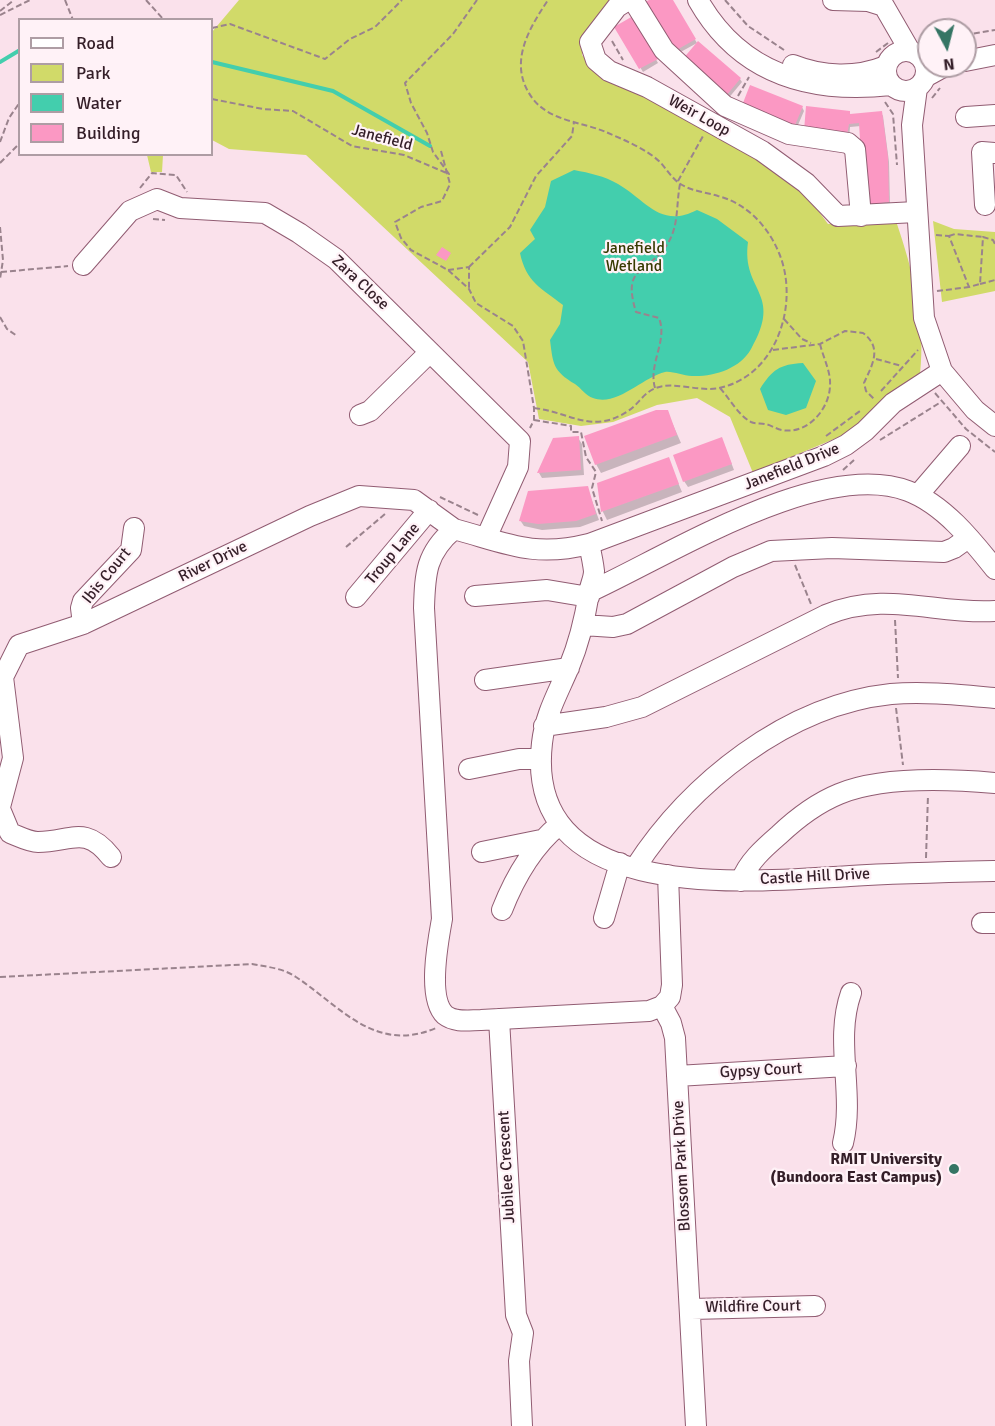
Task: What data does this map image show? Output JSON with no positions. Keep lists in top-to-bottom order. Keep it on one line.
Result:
{"streets":{"street":["Weir Loop","Zara Close","Janefield Drive","Troup Lane","River Drive","Ibis Court","Castle Hill Drive","Gypsy Court","Blossom Park Drive","Jubilee Crescent","Wildfire Court"],"path":["Janefield"]},"crossings":[["Zara Close","Janefield Drive"],["Janefield Drive","Troup Lane"],["Janefield Drive","River Drive"],["Troup Lane","River Drive"],["River Drive","Ibis Court"],["Gypsy Court","Blossom Park Drive"],["Blossom Park Drive","Wildfire Court"]],"parks":["Janefield Wetland"],"places":["RMIT University (Bundoora East Campus)"],"legend":["Road","Park","Water","Building"],"north":"bottom"}
